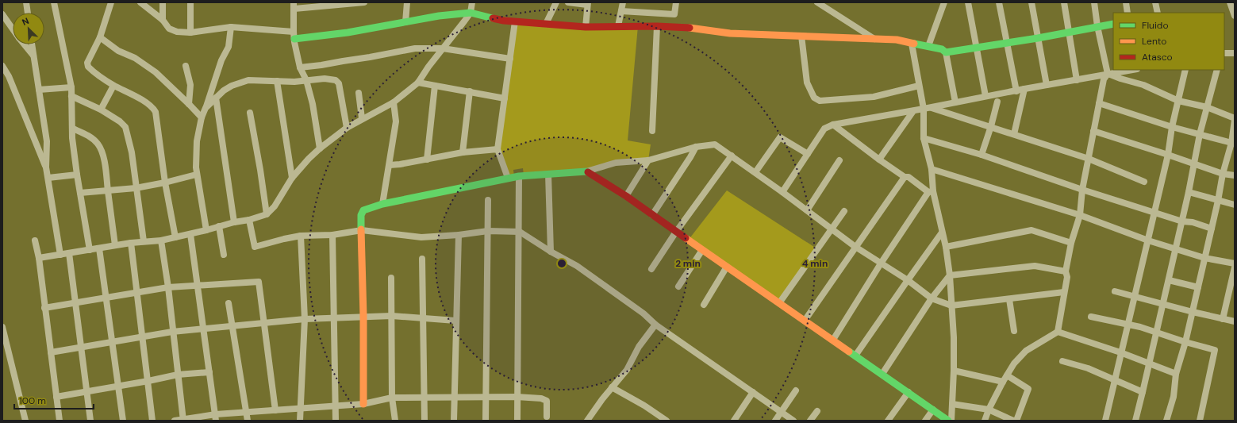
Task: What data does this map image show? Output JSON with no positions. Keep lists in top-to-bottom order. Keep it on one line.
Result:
{"legend":["Fluido","Lento","Atasco"],"scale_bar":"100 m","north":"top left","rings":["2 min","4 min"]}
